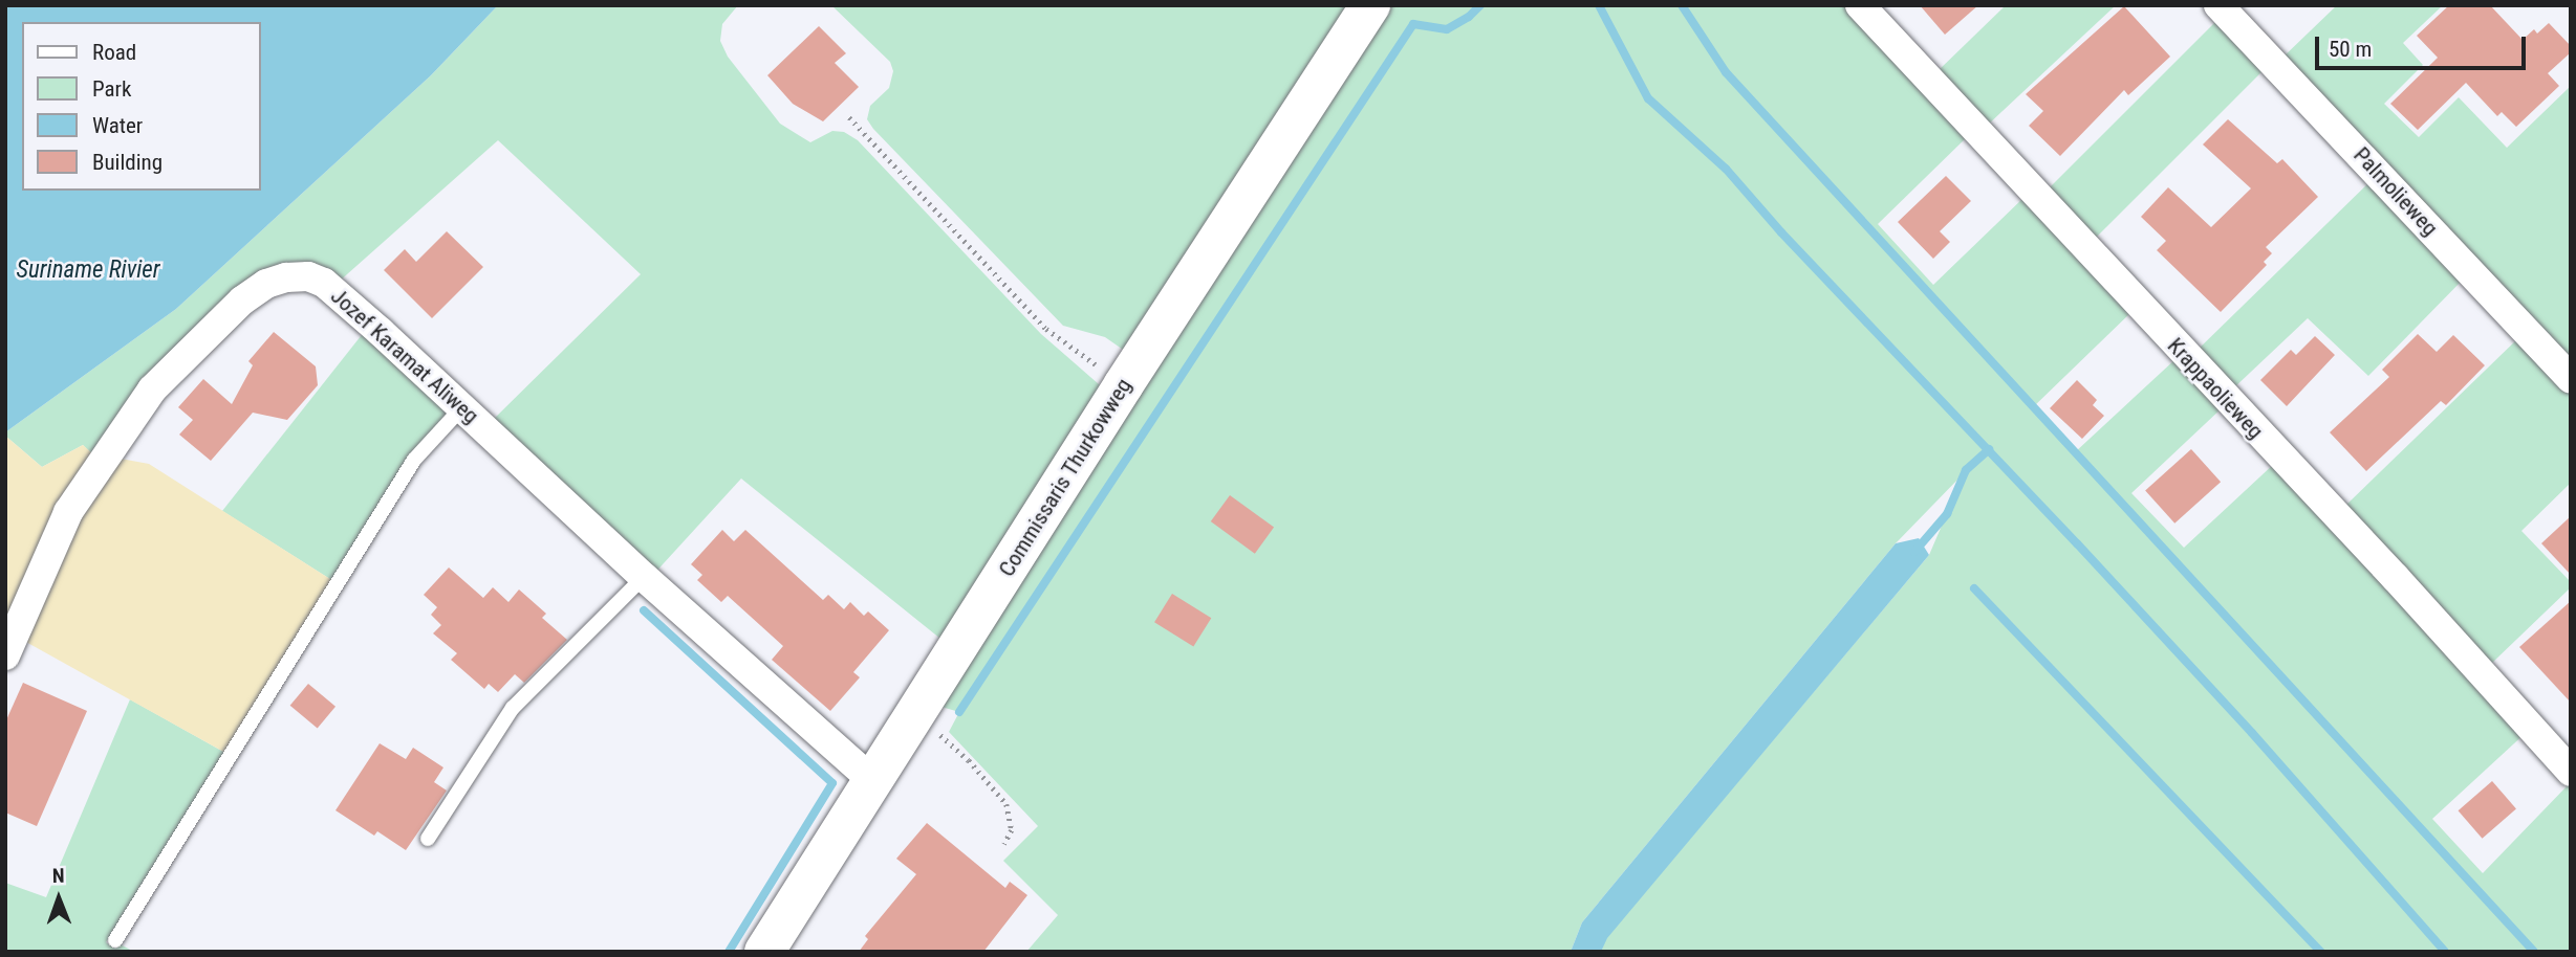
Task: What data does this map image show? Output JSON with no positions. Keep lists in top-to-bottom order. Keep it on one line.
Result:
{"streets":{"main road":["Commissaris Thurkowweg"],"street":["Palmolieweg","Jozef Karamat Aliweg","Krappaolieweg"]},"crossings":[["Jozef Karamat Aliweg","Commissaris Thurkowweg"]],"water":["Suriname Rivier"],"legend":["Road","Park","Water","Building"],"scale_bar":"50 m","north":"top"}
